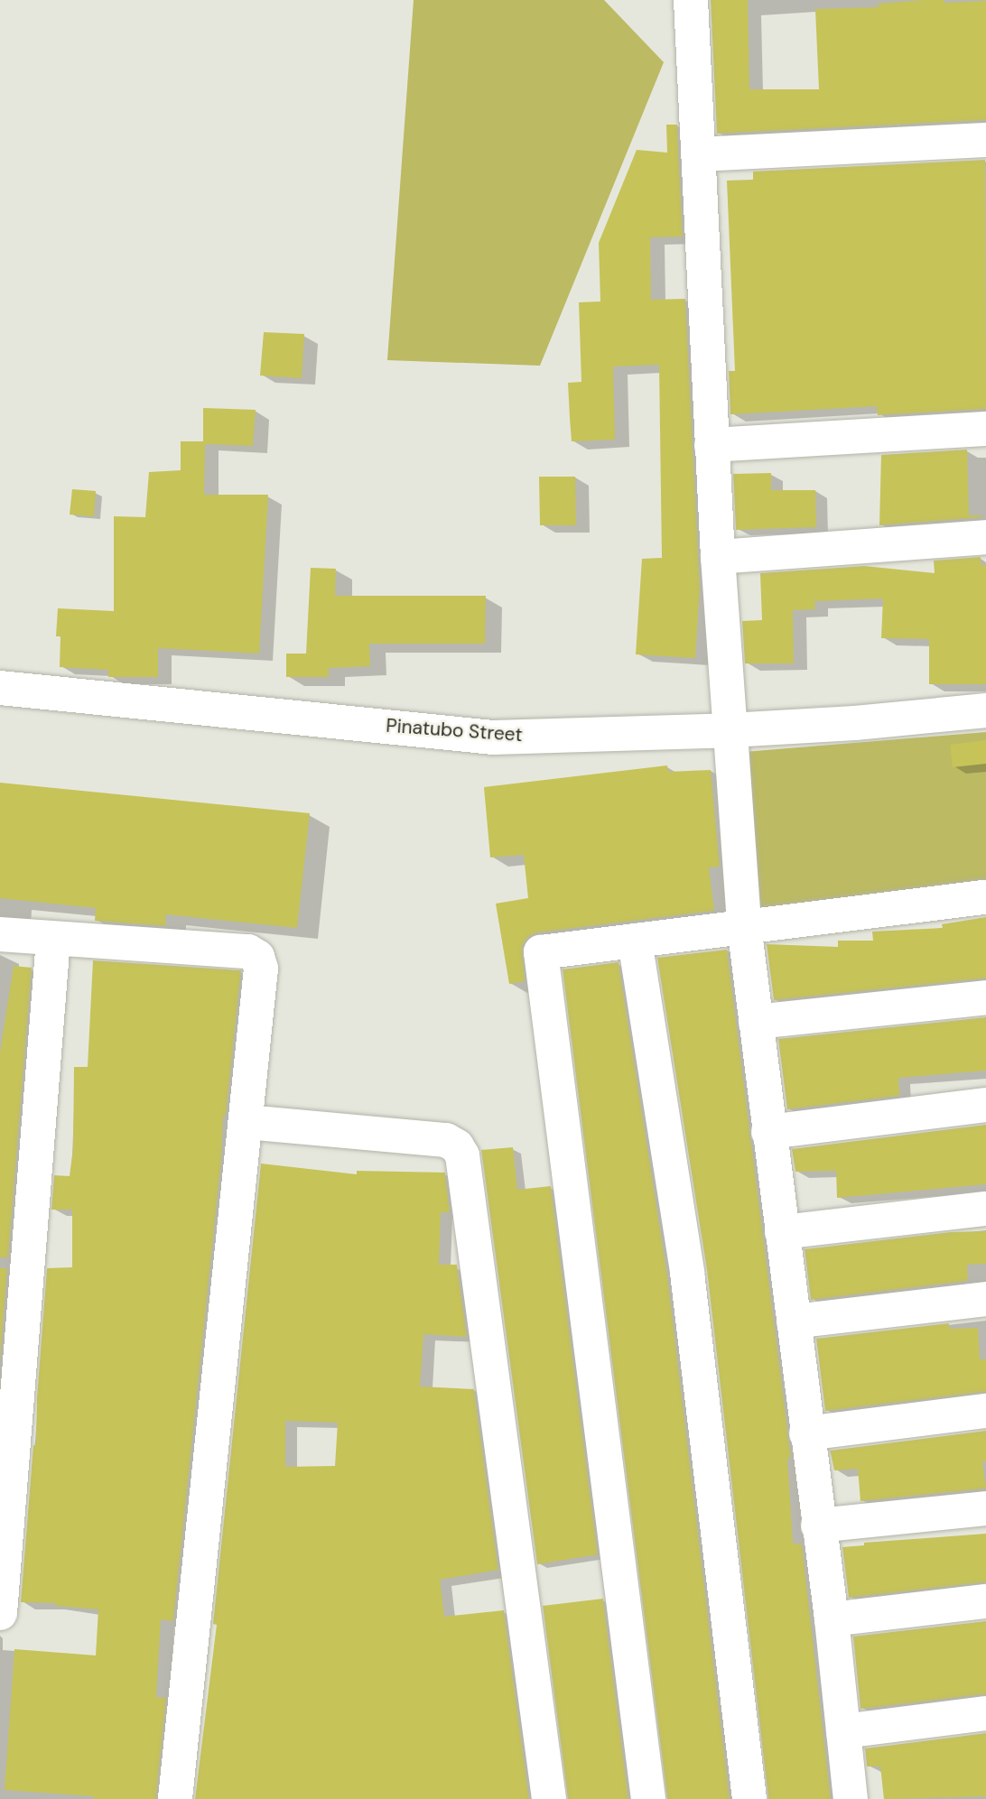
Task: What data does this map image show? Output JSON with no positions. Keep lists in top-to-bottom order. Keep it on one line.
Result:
{"streets":{"street":["Pinatubo Street"]}}
